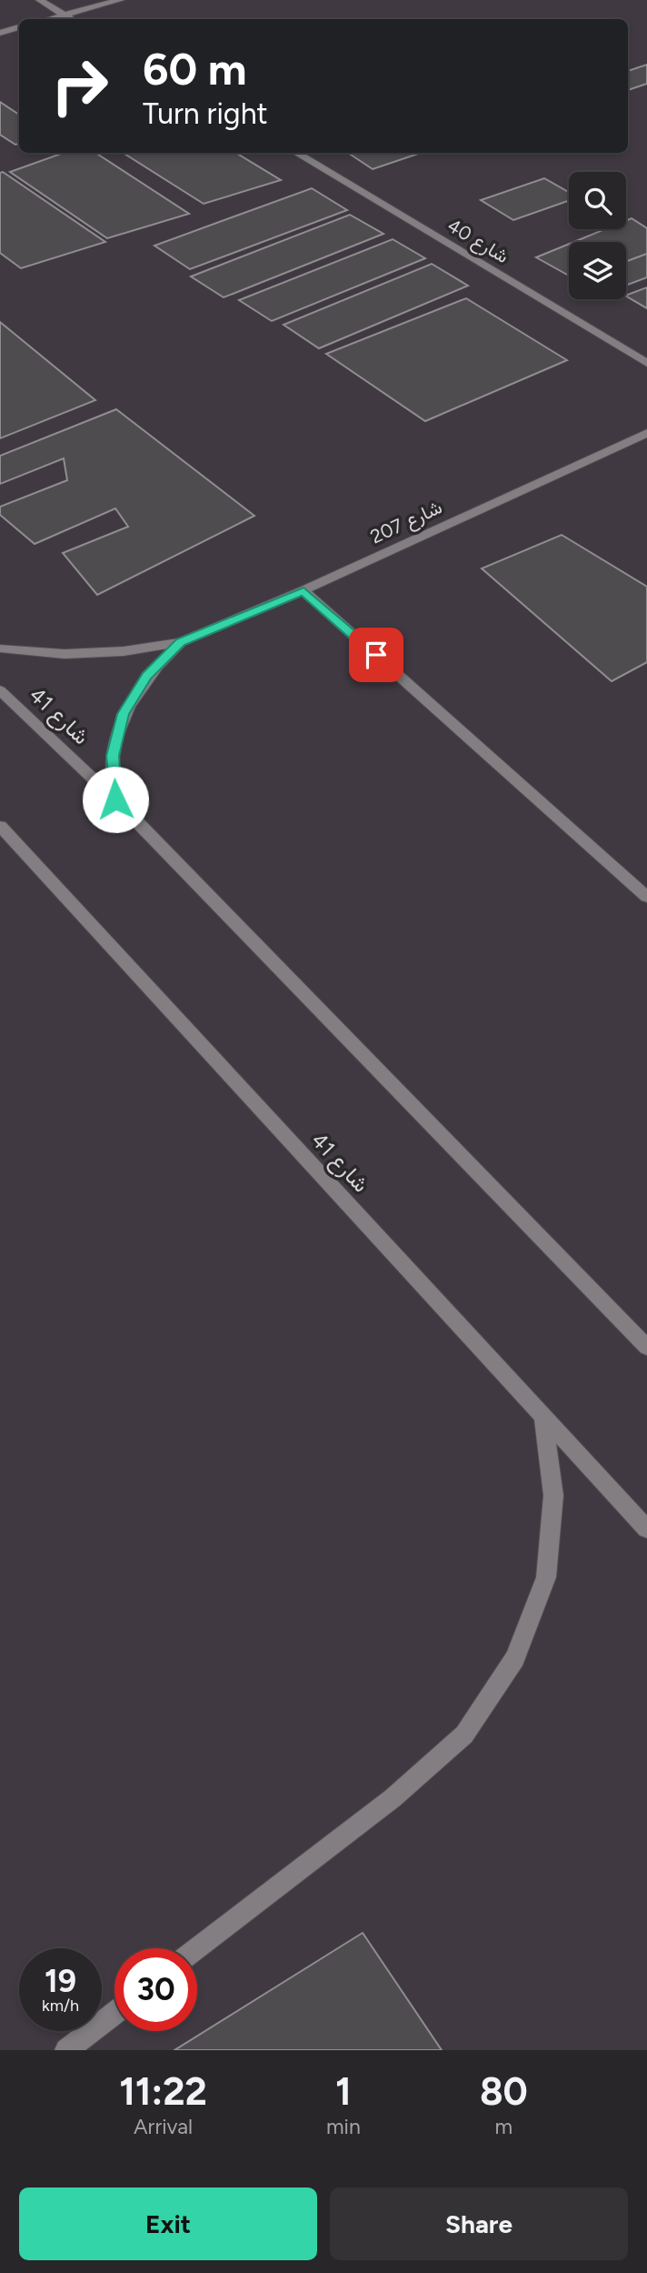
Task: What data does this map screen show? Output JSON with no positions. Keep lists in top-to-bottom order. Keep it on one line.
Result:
{"streets":{"street":["شارع 40","شارع 207","شارع 41"]},"crossings":[["شارع 207","شارع 41"]],"page":{"turn":["60 m","Turn right"],"speed":"19 km/h","limit":"30","eta":["11:22","Arrival","1","min","80","m"],"buttons":["Exit","Share"]}}
